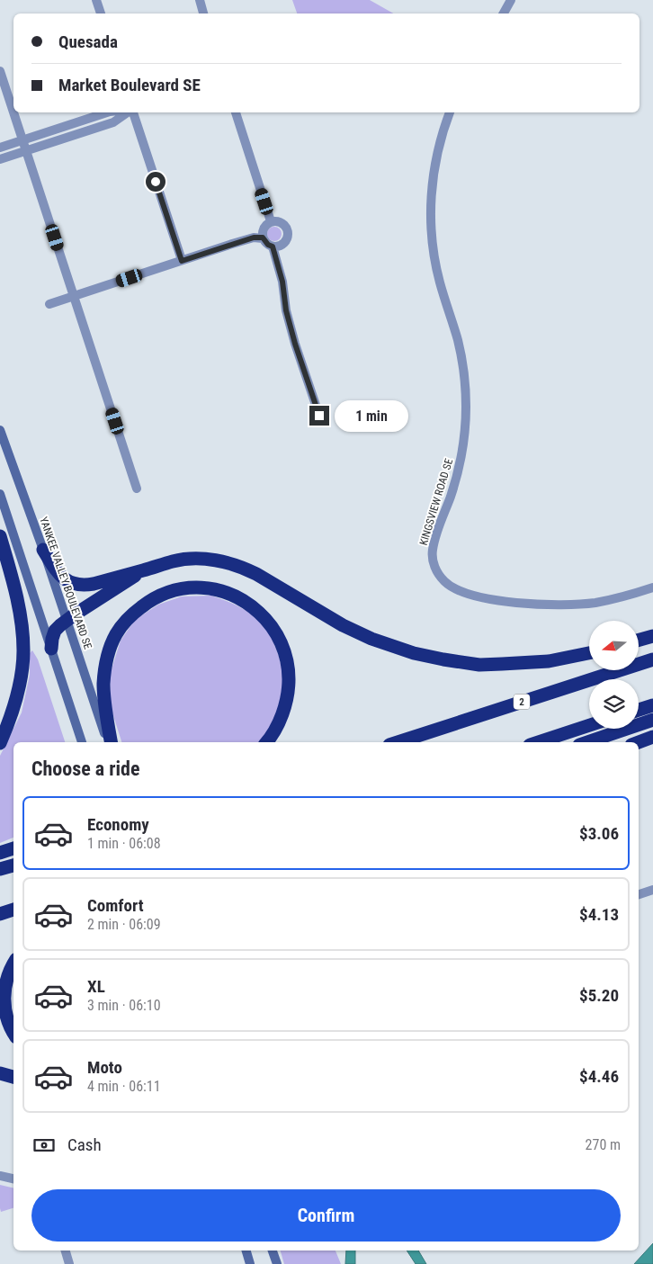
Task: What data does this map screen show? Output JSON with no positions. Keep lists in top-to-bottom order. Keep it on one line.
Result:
{"streets":{"highway":["2"],"main road":["YANKEE VALLEY BOULEVARD SE"],"street":["KINGSVIEW ROAD SE"]},"north":"left","page":{"banner":["Quesada","Market Boulevard SE"],"bubble":"1 min","heading":"Choose a ride","list":[{"name":"Economy","note":"1 min · 06:08","value":"$3.06"},{"name":"Comfort","note":"2 min · 06:09","value":"$4.13"},{"name":"XL","note":"3 min · 06:10","value":"$5.20"},{"name":"Moto","note":"4 min · 06:11","value":"$4.46"}],"pay":["Cash","270 m"],"buttons":"Confirm"}}
